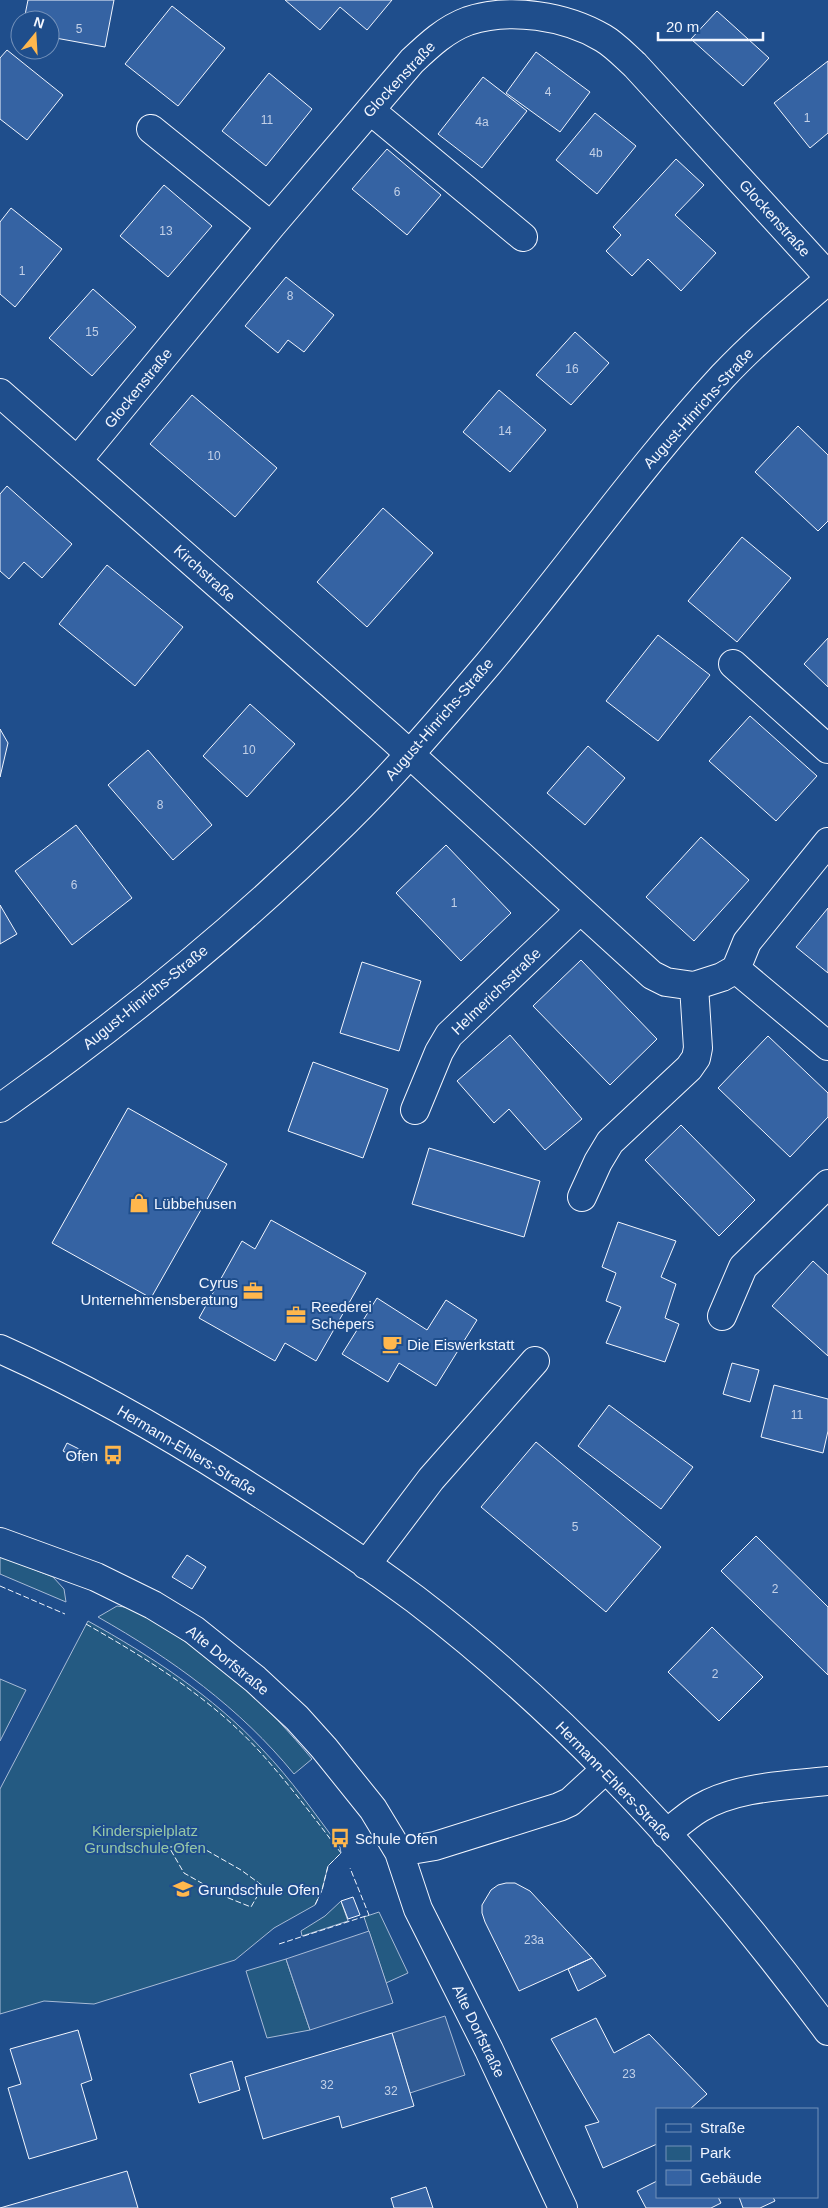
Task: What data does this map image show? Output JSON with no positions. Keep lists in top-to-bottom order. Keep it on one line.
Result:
{"streets":{"street":["Glockenstraße","August-Hinrichs-Straße","Kirchstraße","Helmerichsstraße","Hermann-Ehlers-Straße","Alte Dorfstraße"]},"crossings":[["Glockenstraße","Kirchstraße"],["August-Hinrichs-Straße","Kirchstraße"]],"parks":["Kinderspielplatz Grundschule Ofen"],"places":{"shop":["Lübbehusen"],"office":["Cyrus Unternehmensberatung","Reederei Schepers"],"cafe":["Die Eiswerkstatt"],"bus stop":["Ofen","Schule Ofen"],"school or university":["Grundschule Ofen"]},"house_numbers":["5","4","1","11","4a","4b","6","13","1","8","15","16","14","10","10","8","6","1","11","5","2","2","23a","23","32","32"],"legend":["Straße","Park","Gebäude"],"scale_bar":"20 m","north":"top"}
